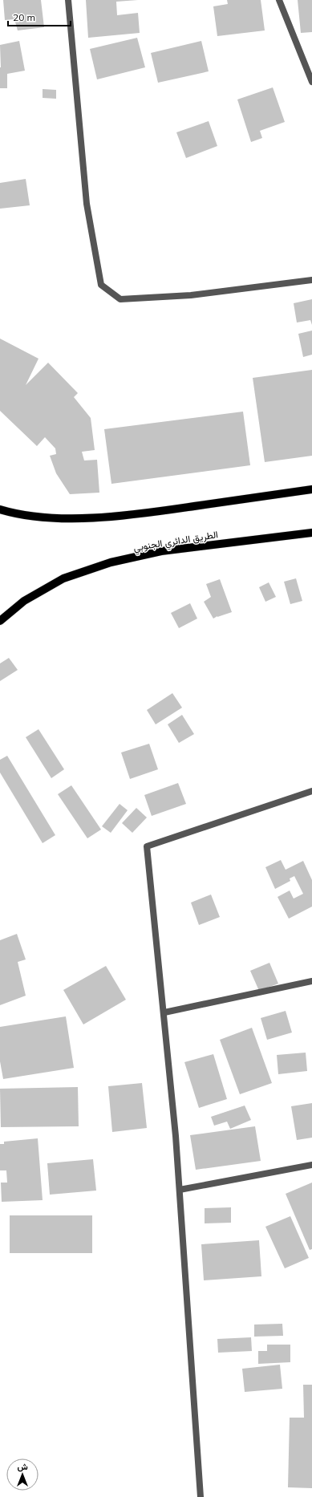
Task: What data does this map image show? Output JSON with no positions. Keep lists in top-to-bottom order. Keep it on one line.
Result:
{"streets":{"main road":["الطريق الدائري الجنوبي"]},"scale_bar":"20 m","north":"top"}
